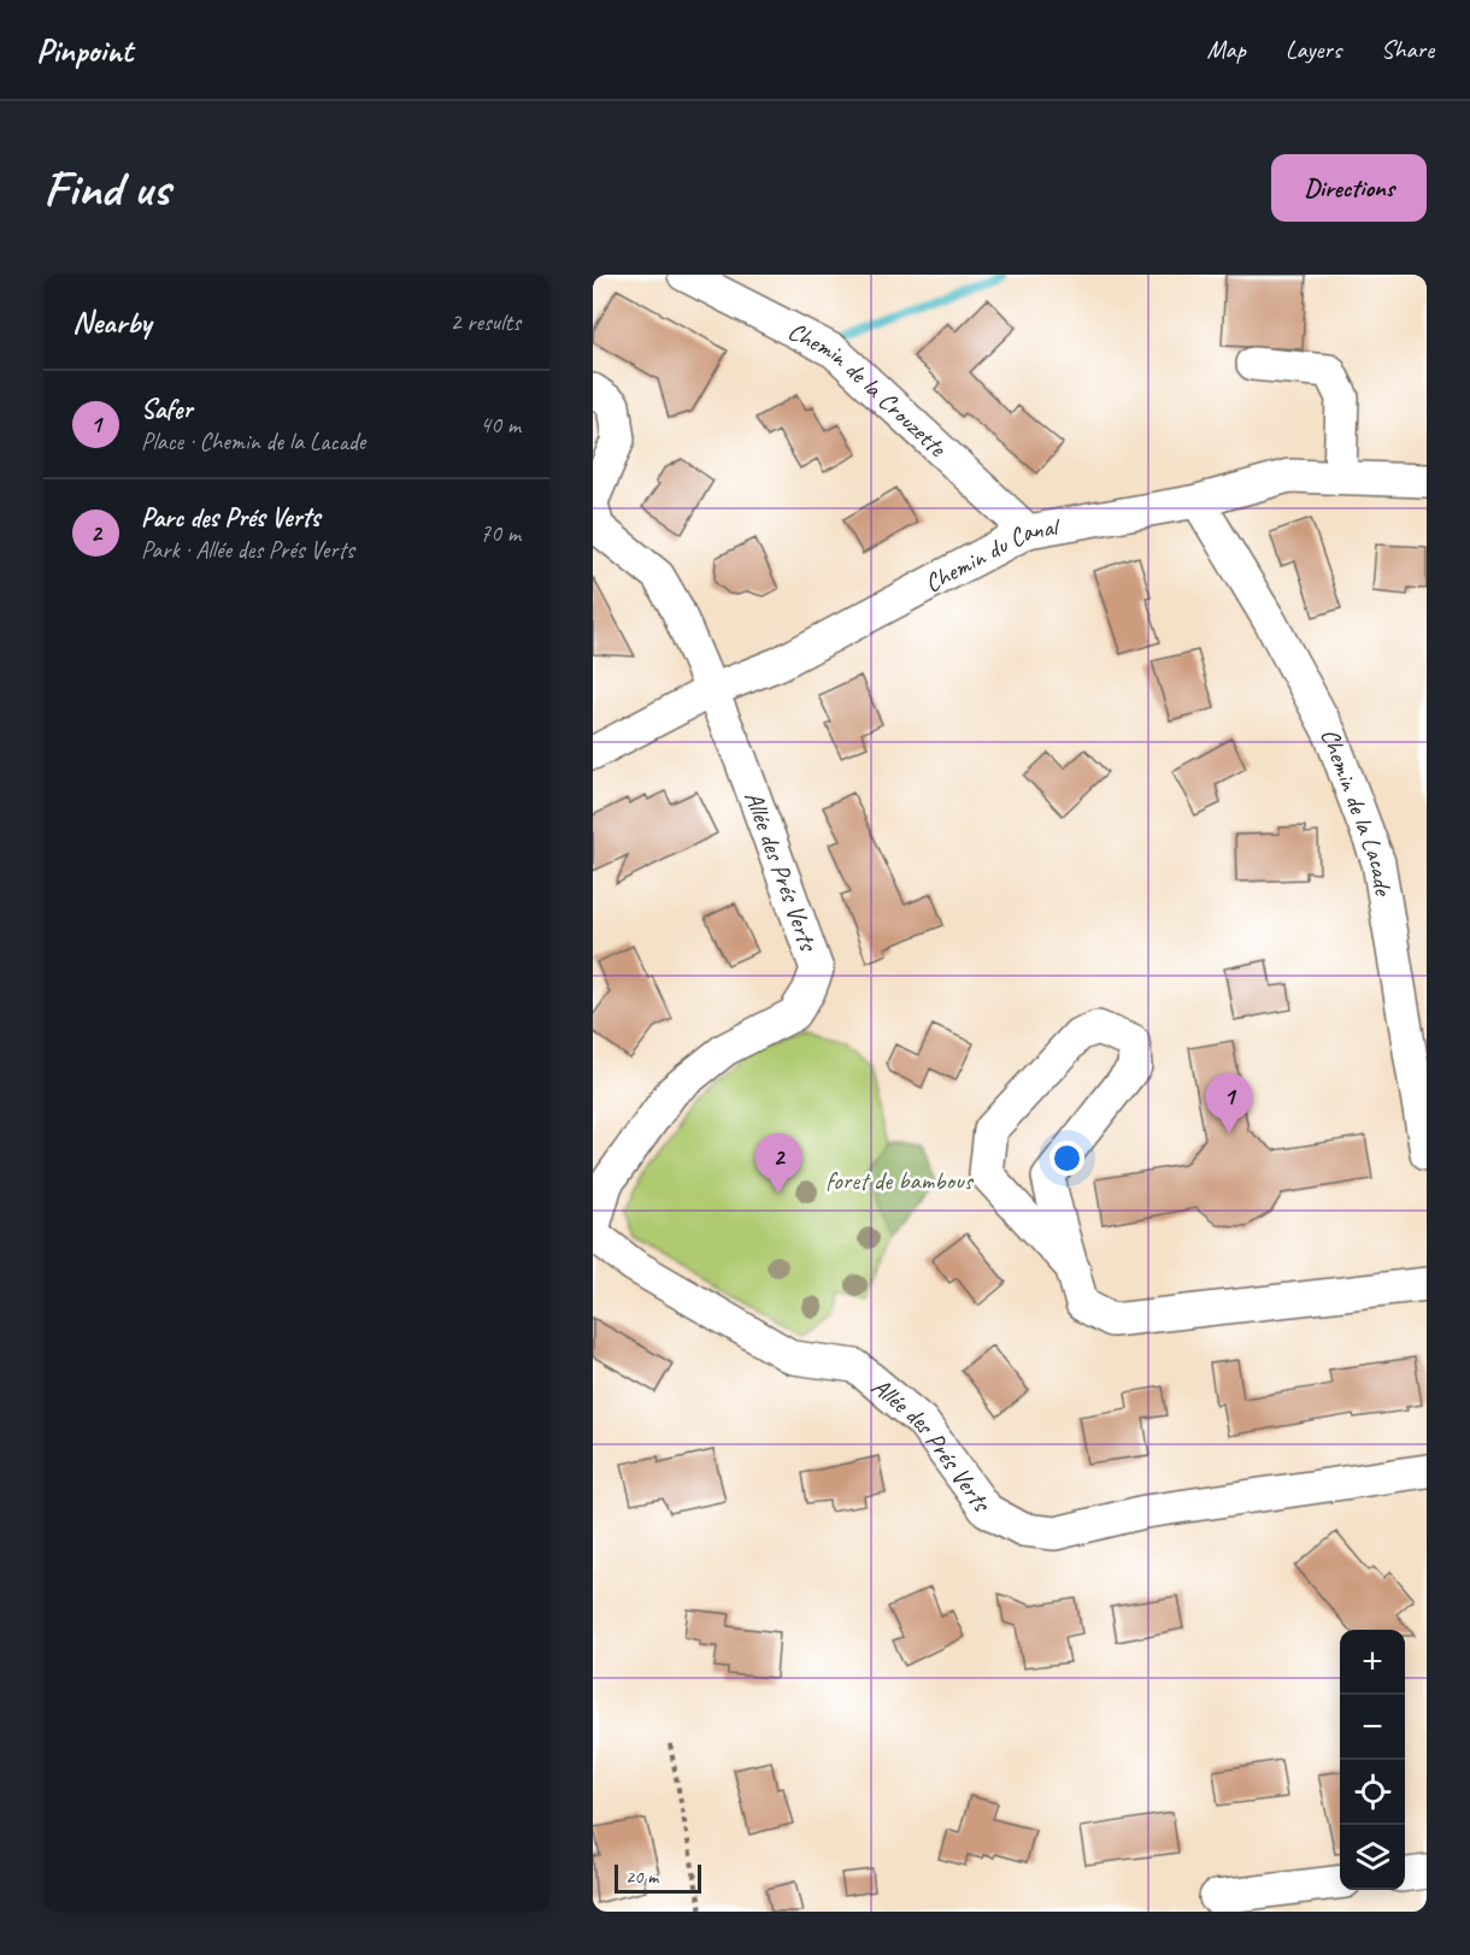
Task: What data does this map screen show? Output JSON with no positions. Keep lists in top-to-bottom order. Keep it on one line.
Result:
{"streets":{"street":["Chemin de la Crouzette","Chemin du Canal","Chemin de la Lacade","Allée des Prés Verts"]},"crossings":[["Chemin de la Crouzette","Chemin du Canal"],["Chemin du Canal","Chemin de la Lacade"],["Chemin du Canal","Allée des Prés Verts"]],"parks":["foret de bambous"],"scale_bar":"20 m","page":{"header":"Pinpoint","nav":["Map","Layers","Share"],"buttons":"Directions","title":"Find us","heading":["Nearby","2 results"],"list":[{"mark":"1","name":"Safer","note":"Place · Chemin de la Lacade","value":"40 m"},{"mark":"2","name":"Parc des Prés Verts","note":"Park · Allée des Prés Verts","value":"70 m"}],"pins":["1","2"],"map_buttons":["+","−"],"scale":"20 m"}}
